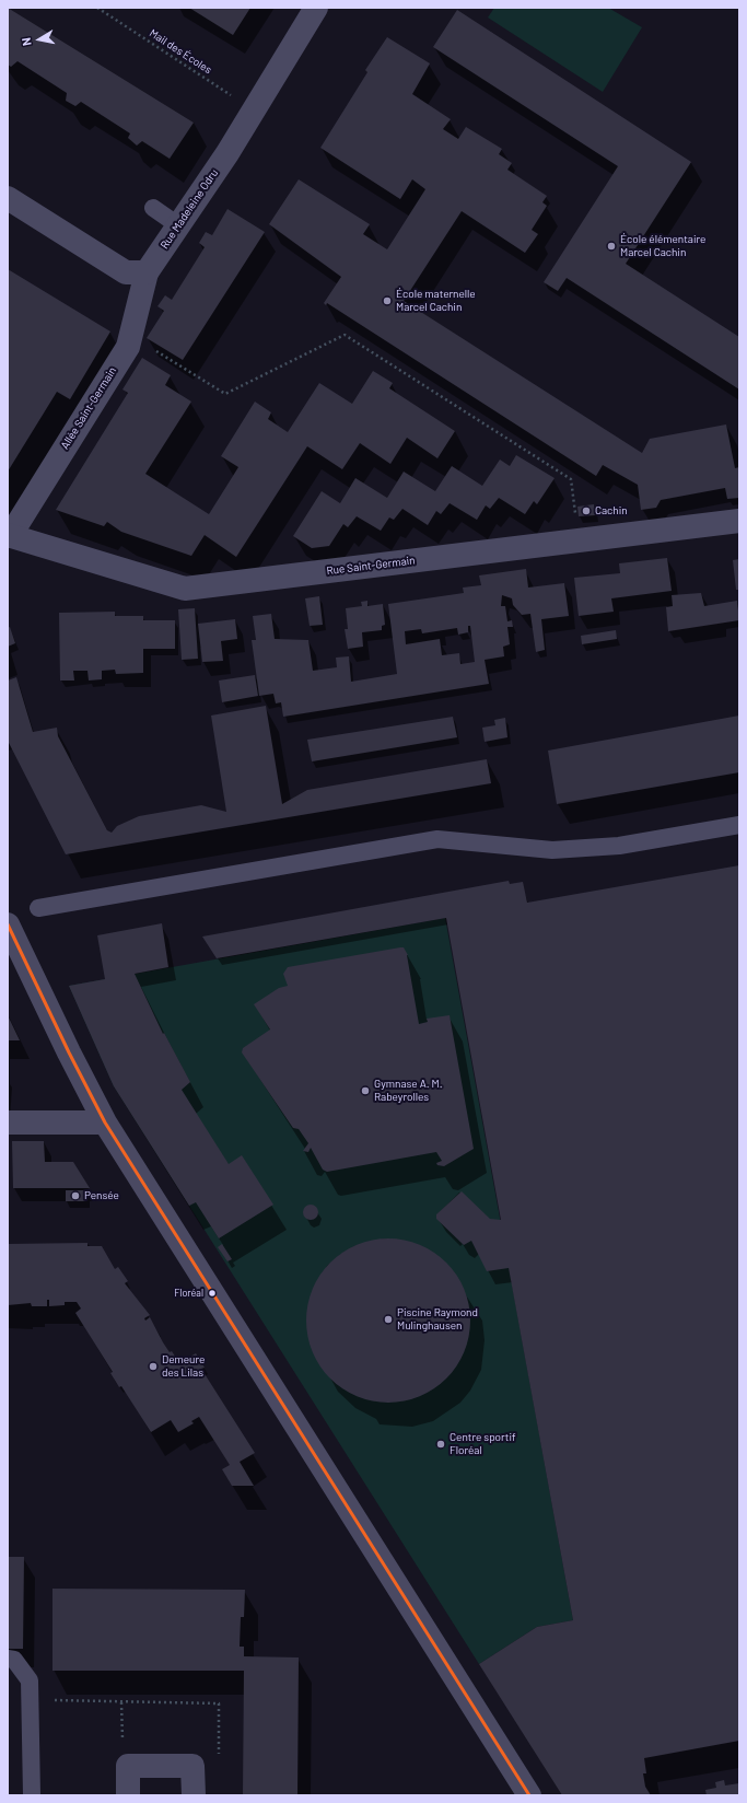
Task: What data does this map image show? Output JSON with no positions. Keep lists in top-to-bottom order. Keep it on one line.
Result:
{"streets":{"street":["Rue Madeleine Odru","Allée Saint-Germain","Rue Saint-Germain"],"path":["Mail des Écoles"]},"crossings":[["Mail des Écoles","Rue Madeleine Odru"],["Rue Madeleine Odru","Allée Saint-Germain"],["Allée Saint-Germain","Rue Saint-Germain"]],"places":["École élémentaire Marcel Cachin","École maternelle Marcel Cachin","Cachin","Gymnase A. M. Rabeyrolles","Pensée","Floréal","Piscine Raymond Mulinghausen","Demeure des Lilas","Centre sportif Floréal"],"north":"left"}
